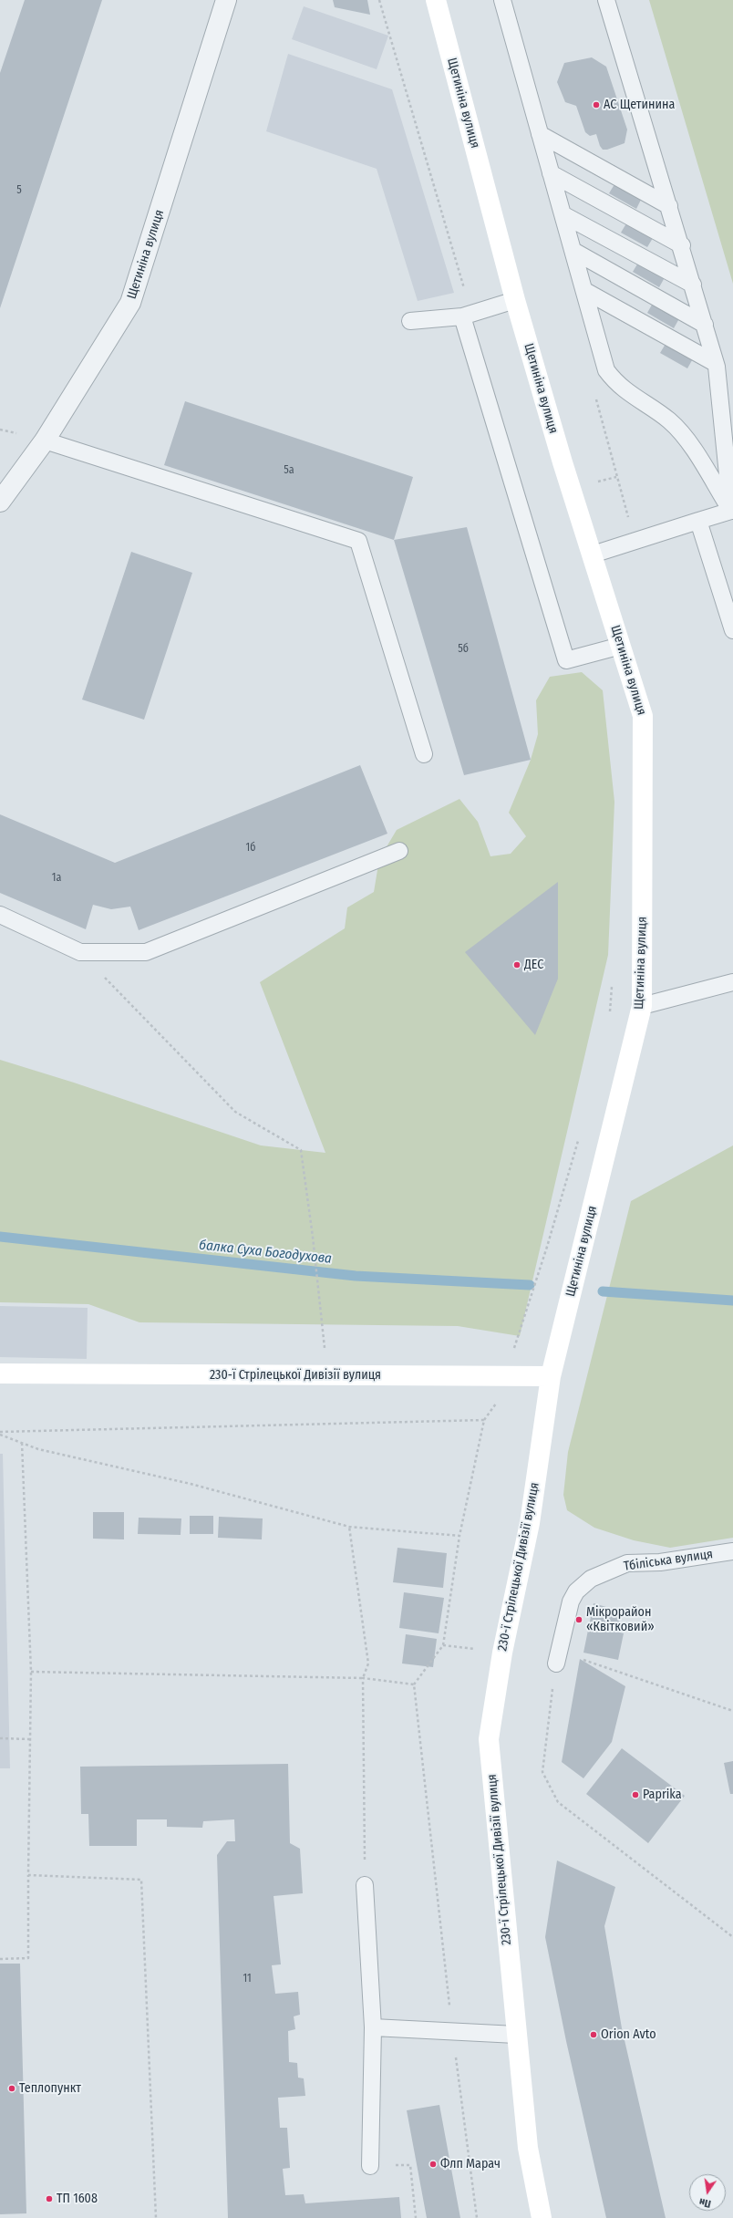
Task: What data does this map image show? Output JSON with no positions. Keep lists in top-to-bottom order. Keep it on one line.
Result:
{"streets":{"street":["Щетиніна вулиця","230-ї Стрілецької Дивізії вулиця"],"lane":["Тбіліська вулиця"]},"crossings":[["Щетиніна вулиця","230-ї Стрілецької Дивізії вулиця"]],"water":["балка Суха Богодухова"],"places":["АС Щетинина","ДЕС","Мікрорайон «Квітковий»","Paprika","Orion Avto","Теплопункт","Флп Марач","ТП 1608"],"house_numbers":["5","5а","5б","1б","1а","11"],"north":"bottom"}
